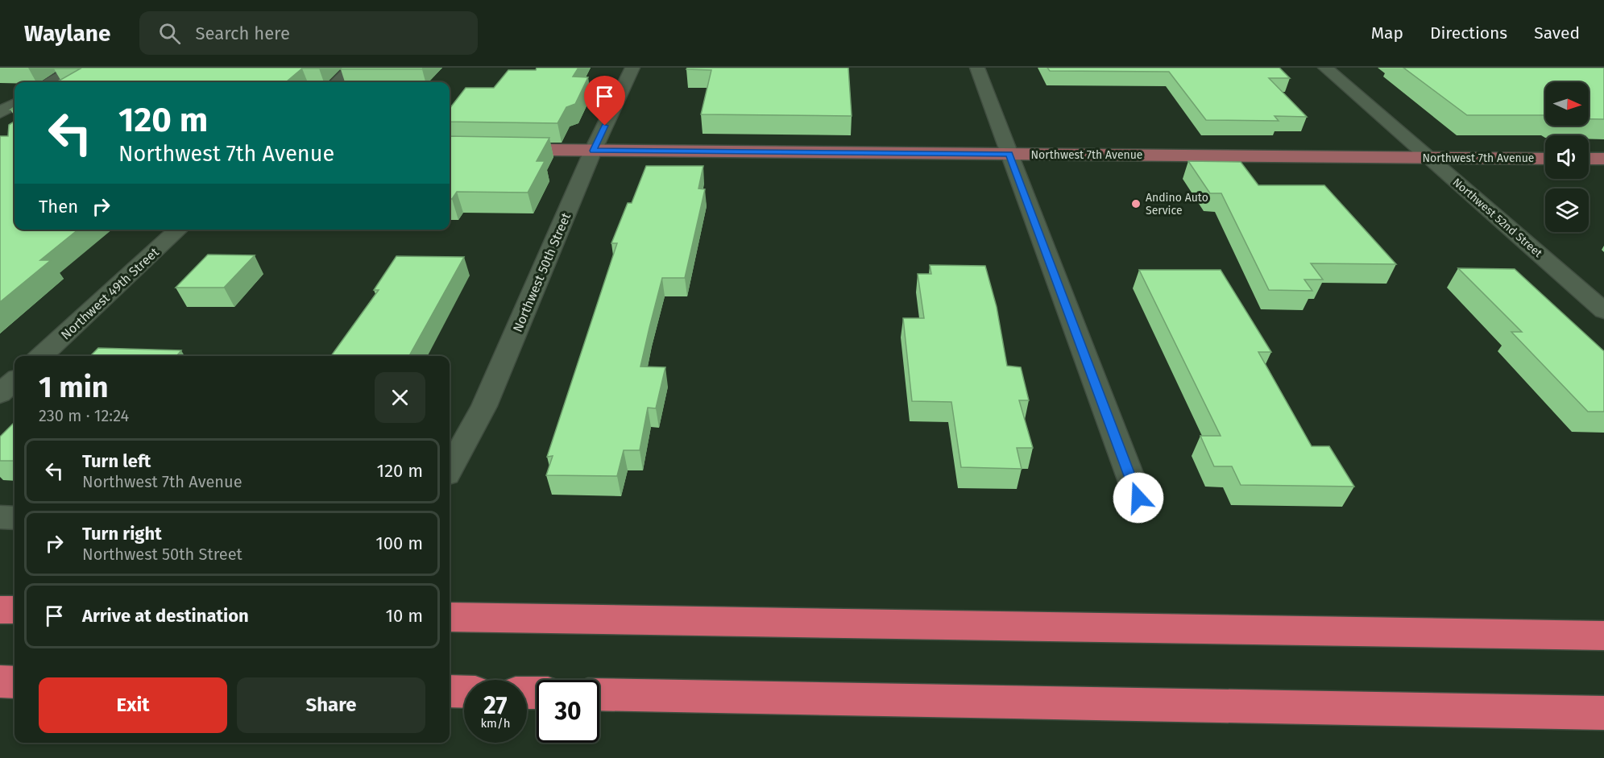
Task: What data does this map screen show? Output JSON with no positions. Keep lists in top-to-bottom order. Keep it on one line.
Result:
{"streets":{"main road":["Northwest 7th Avenue"],"street":["Northwest 52nd Street","Northwest 50th Street","Northwest 49th Street"]},"crossings":[["Northwest 7th Avenue","Northwest 52nd Street"],["Northwest 7th Avenue","Northwest 50th Street"]],"places":["Andino Auto Service"],"north":"right","page":{"header":"Waylane","search":"Search here","nav":["Map","Directions","Saved"],"turn":["120 m","Northwest 7th Avenue"],"then":"Then","heading":["1 min","230 m · 12:24"],"list":[{"name":"Turn left","note":"Northwest 7th Avenue","value":"120 m"},{"name":"Turn right","note":"Northwest 50th Street","value":"100 m"},{"name":"Arrive at destination","value":"10 m"}],"buttons":["Exit","Share"],"speed":"27 km/h","limit":"30"}}
